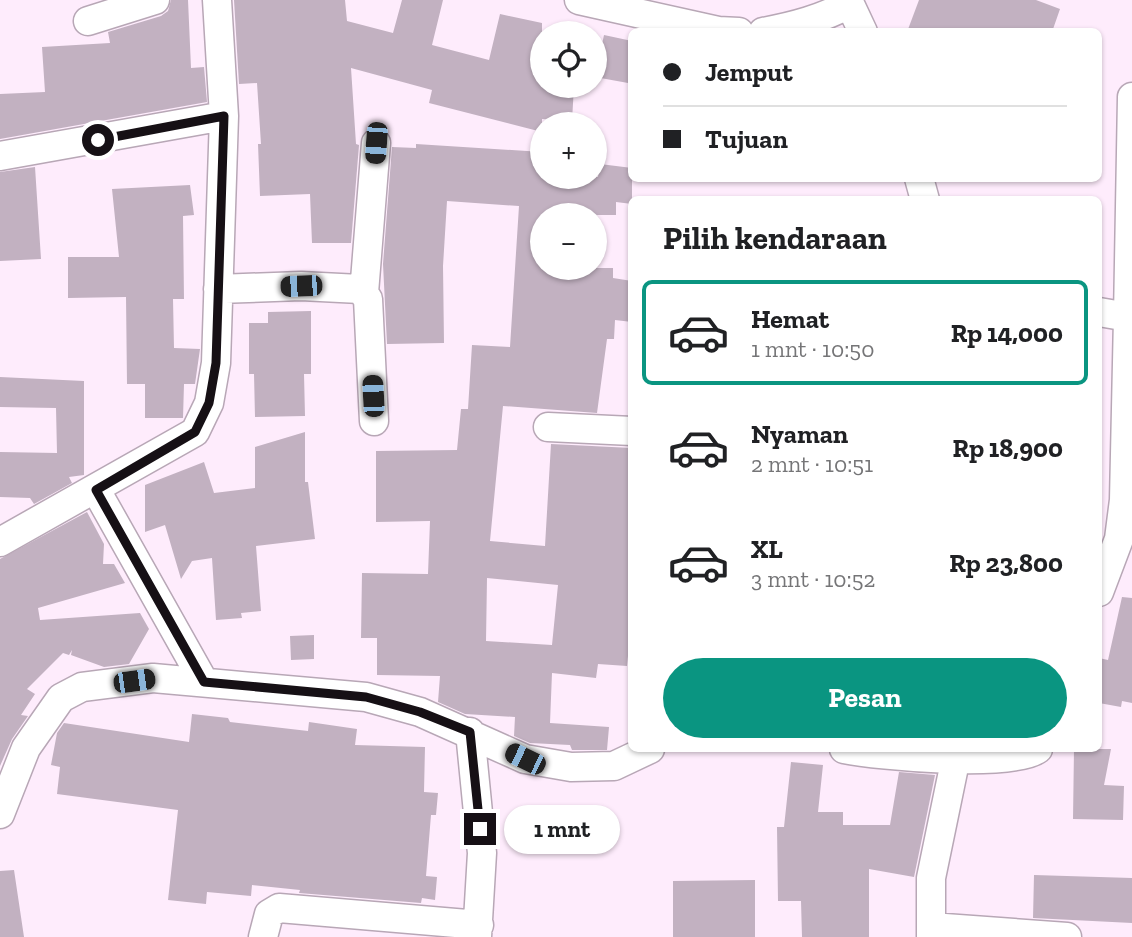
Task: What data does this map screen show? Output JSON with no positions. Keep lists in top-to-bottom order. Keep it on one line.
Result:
{"page":{"map_buttons":["+","−"],"banner":["Jemput","Tujuan"],"heading":"Pilih kendaraan","list":[{"name":"Hemat","note":"1 mnt · 10:50","value":"Rp 14,000"},{"name":"Nyaman","note":"2 mnt · 10:51","value":"Rp 18,900"},{"name":"XL","note":"3 mnt · 10:52","value":"Rp 23,800"}],"buttons":"Pesan","bubble":"1 mnt"}}
